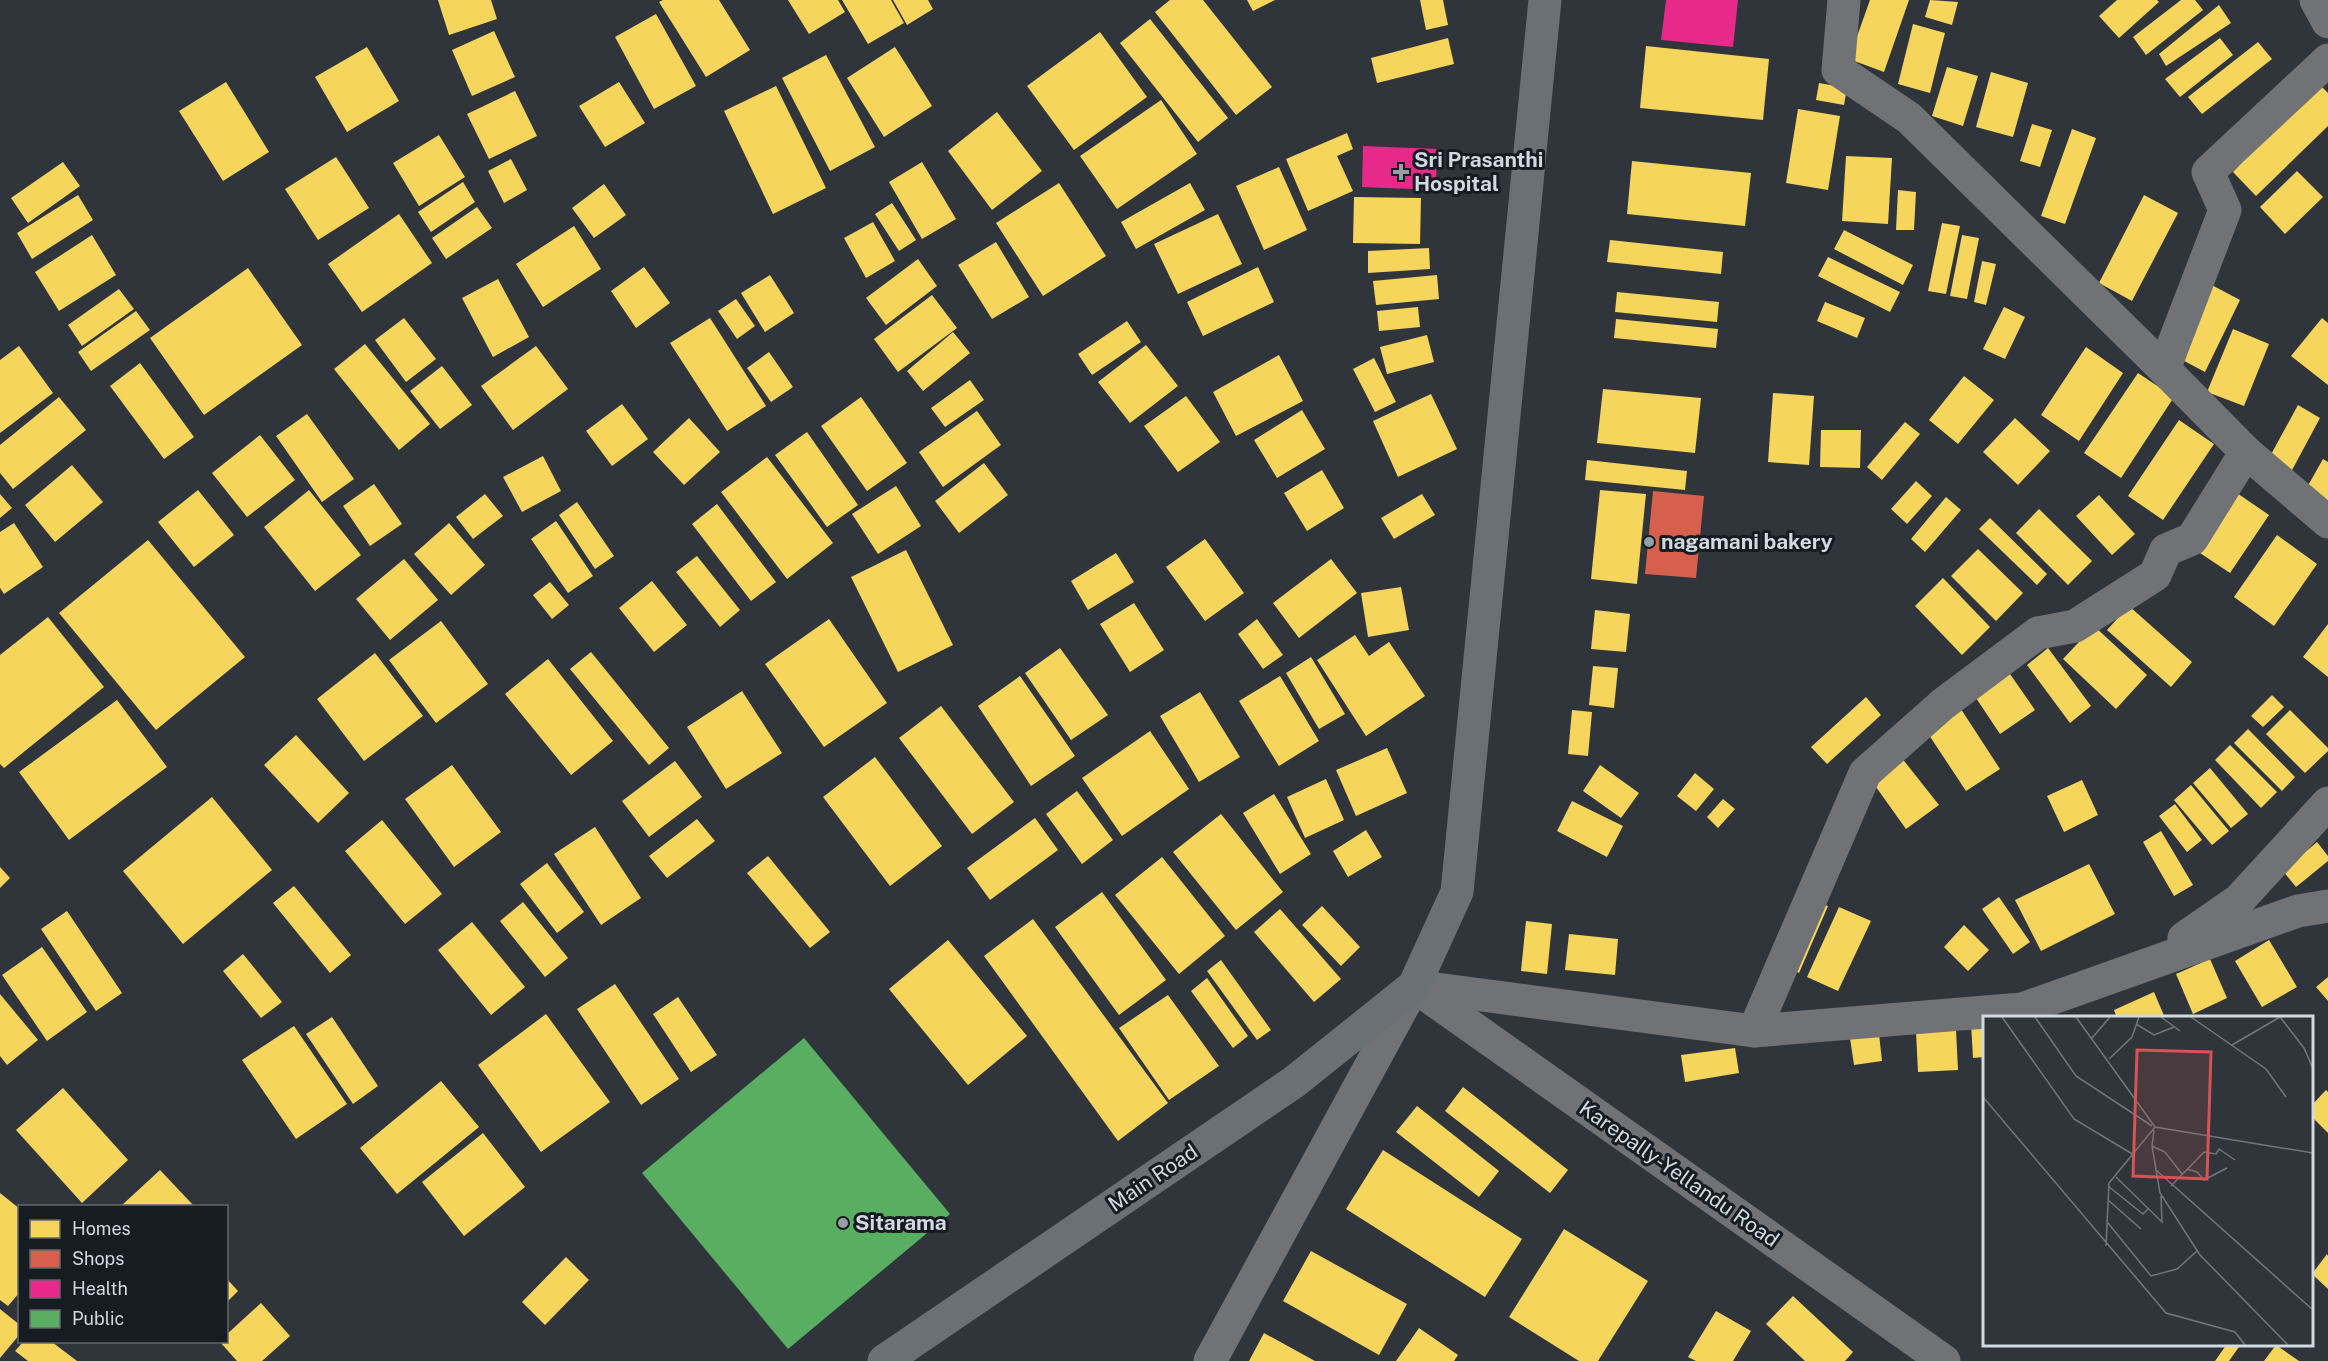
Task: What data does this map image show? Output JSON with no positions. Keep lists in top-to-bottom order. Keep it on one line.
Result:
{"streets":{"highway":["Main Road"],"street":["Karepally-Yellandu Road"]},"crossings":[["Karepally-Yellandu Road","Main Road"]],"places":{"health":["Sri Prasanthi Hospital"],"other":["nagamani bakery","Sitarama"]},"legend":["Homes","Shops","Health","Public"]}
